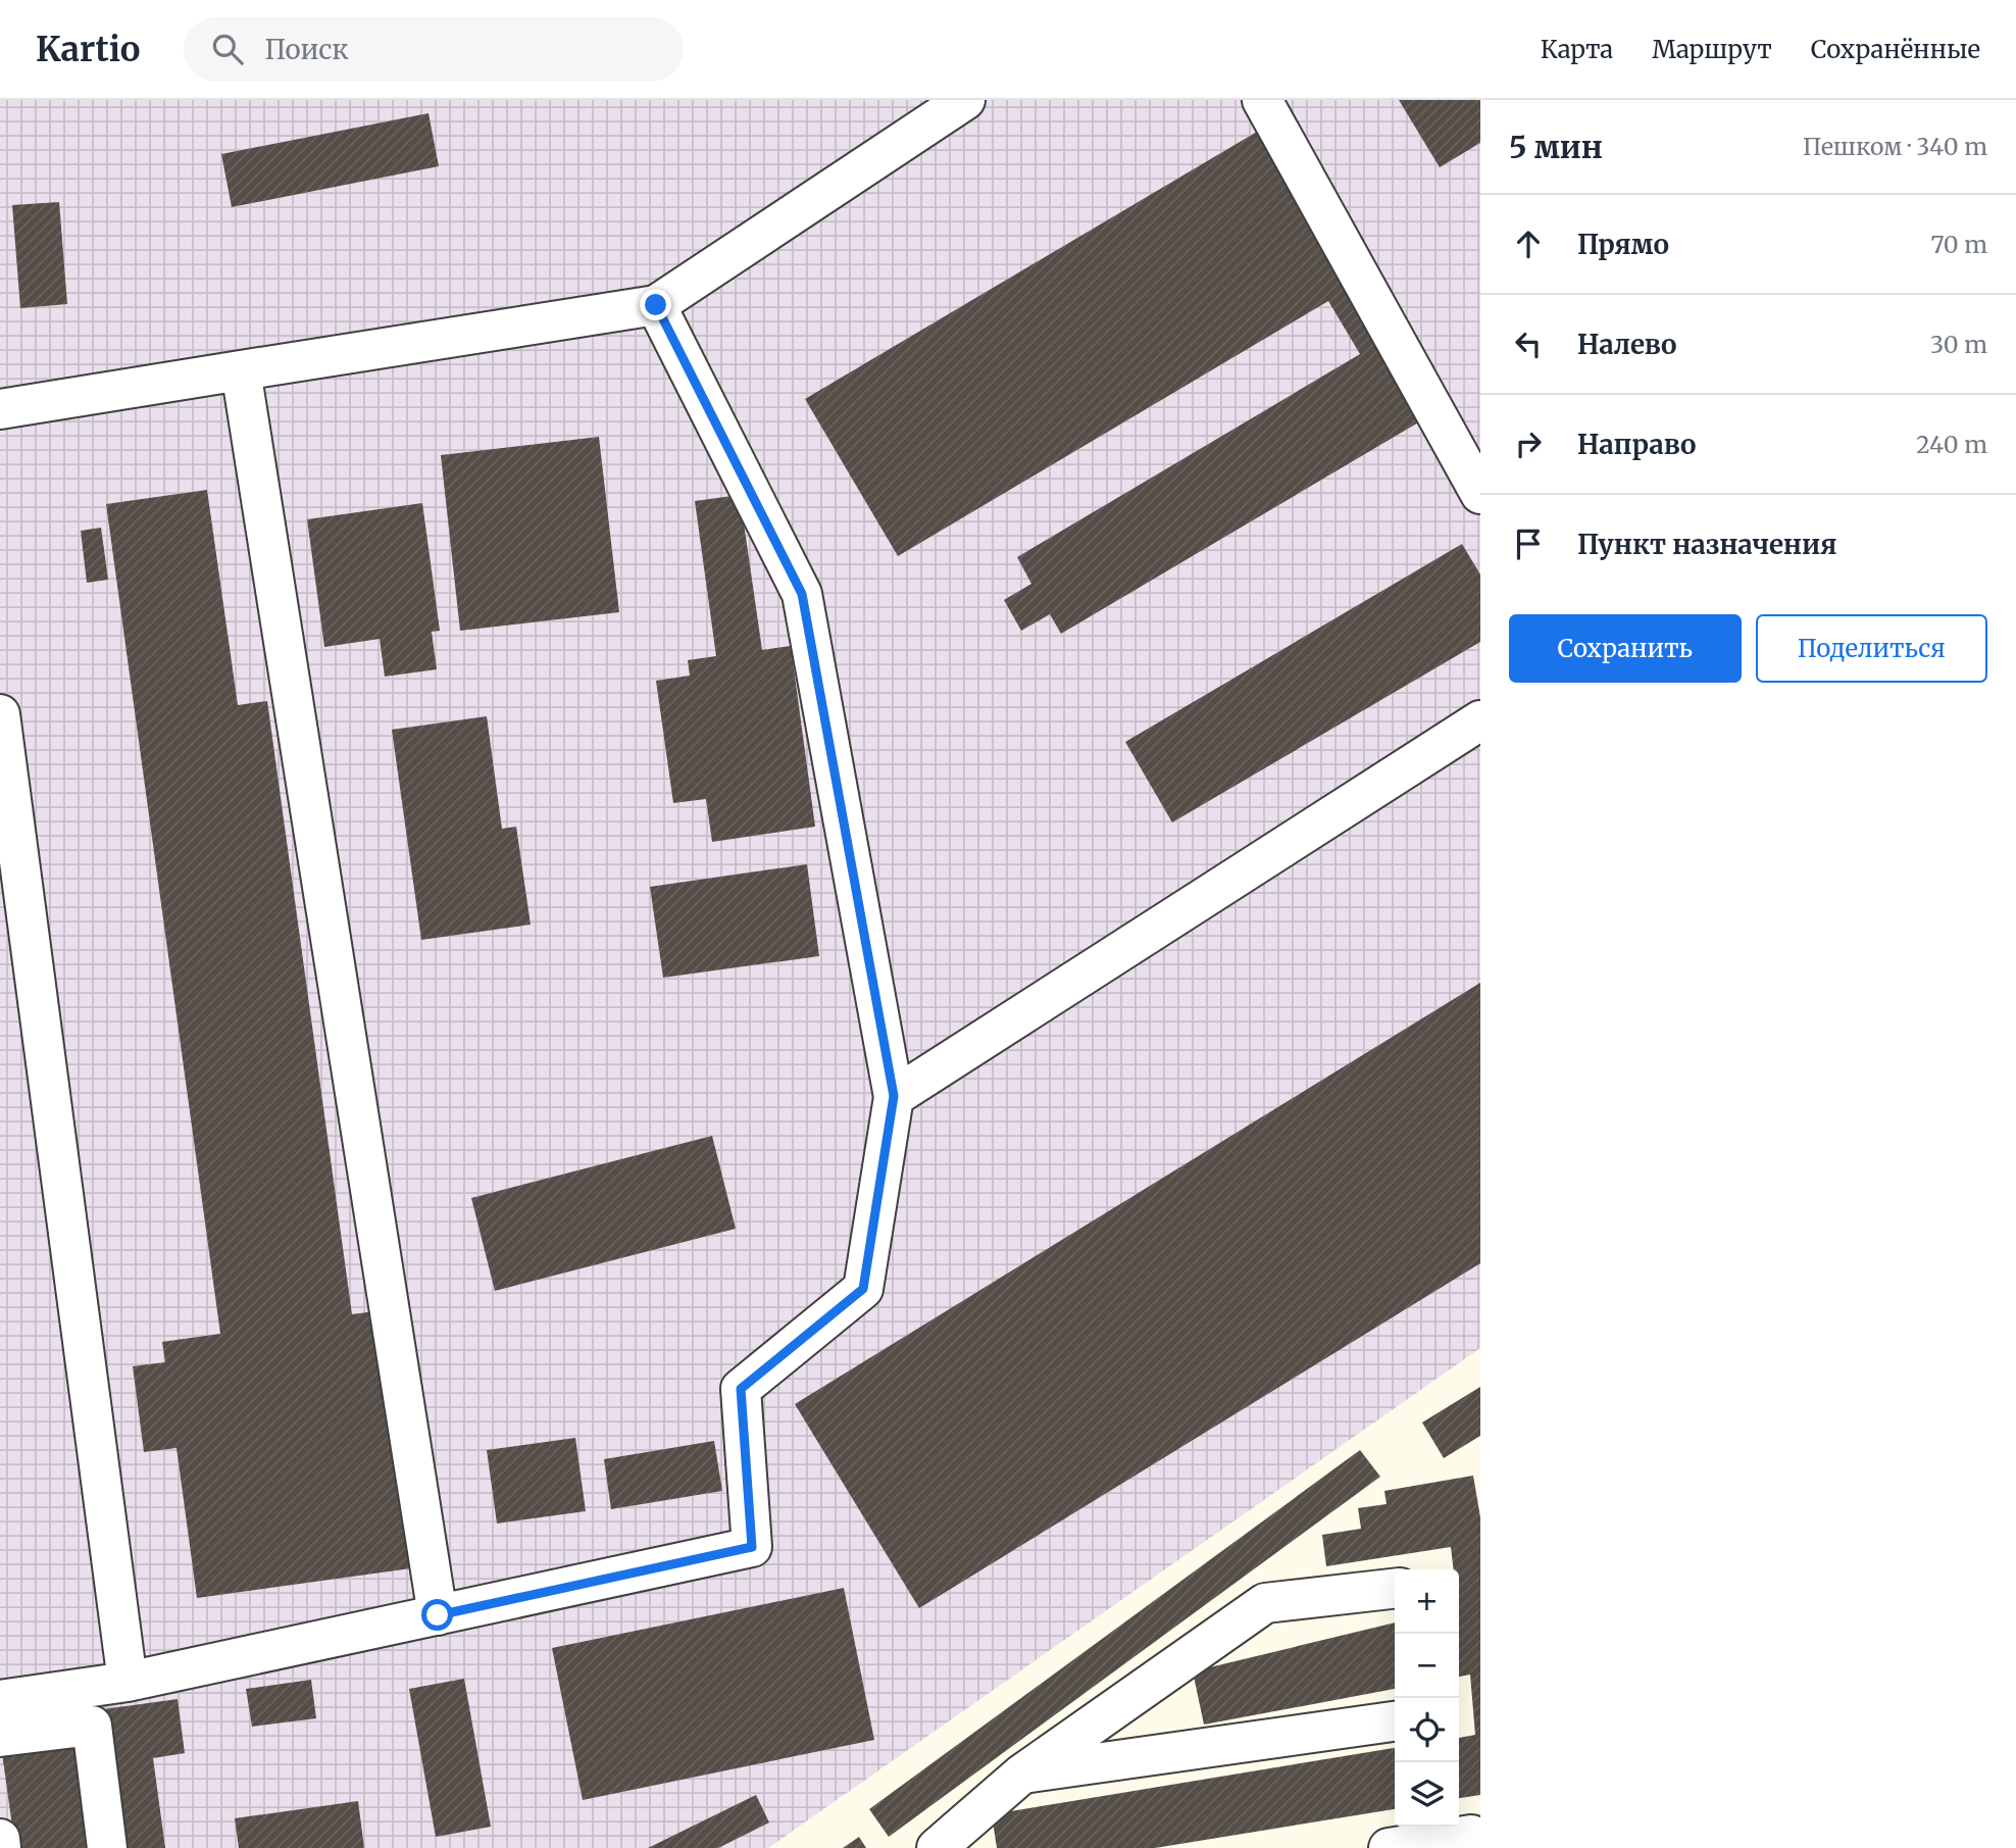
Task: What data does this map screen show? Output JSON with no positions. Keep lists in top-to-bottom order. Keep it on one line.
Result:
{"page":{"header":"Kartio","search":"Поиск","nav":["Карта","Маршрут","Сохранённые"],"heading":["5 мин","Пешком · 340 m"],"list":[["Прямо","70 m"],["Налево","30 m"],["Направо","240 m"],"Пункт назначения"],"buttons":["Сохранить","Поделиться"],"map_buttons":["+","−"]}}
